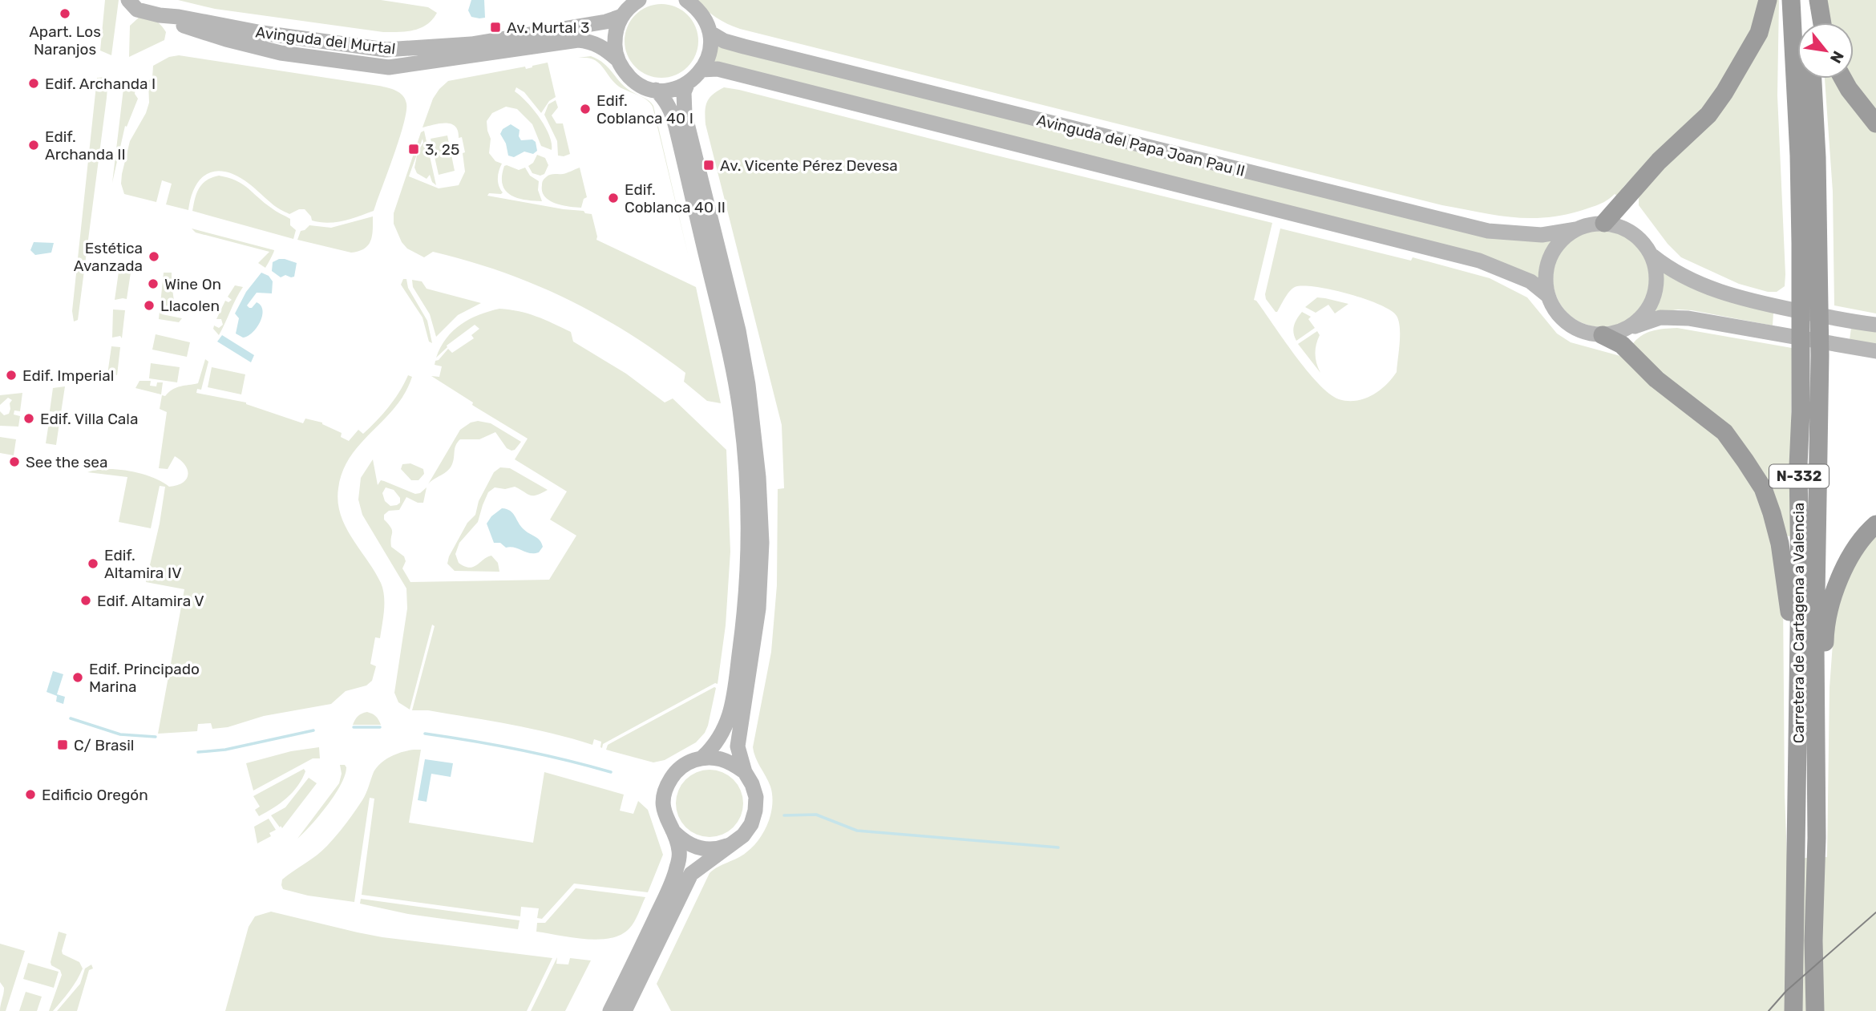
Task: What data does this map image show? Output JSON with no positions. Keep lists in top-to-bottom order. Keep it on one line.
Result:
{"streets":{"highway":["N-332","Carretera de Cartagena a Valencia"],"main road":["Avinguda del Murtal","Avinguda del Papa Joan Pau II"]},"places":{"other":["Apart. Los Naranjos","Edif. Archanda I","Edif. Coblanca 40 I","Edif. Archanda II","Edif. Coblanca 40 II","Estética Avanzada","Wine On","Llacolen","Edif. Imperial","Edif. Villa Cala","See the sea","Edif. Altamira IV","Edif. Altamira V","Edif. Principado Marina","Edificio Oregón"],"transit":["Av. Murtal 3","3, 25","Av. Vicente Pérez Devesa","C/ Brasil"]},"north":"bottom right"}
